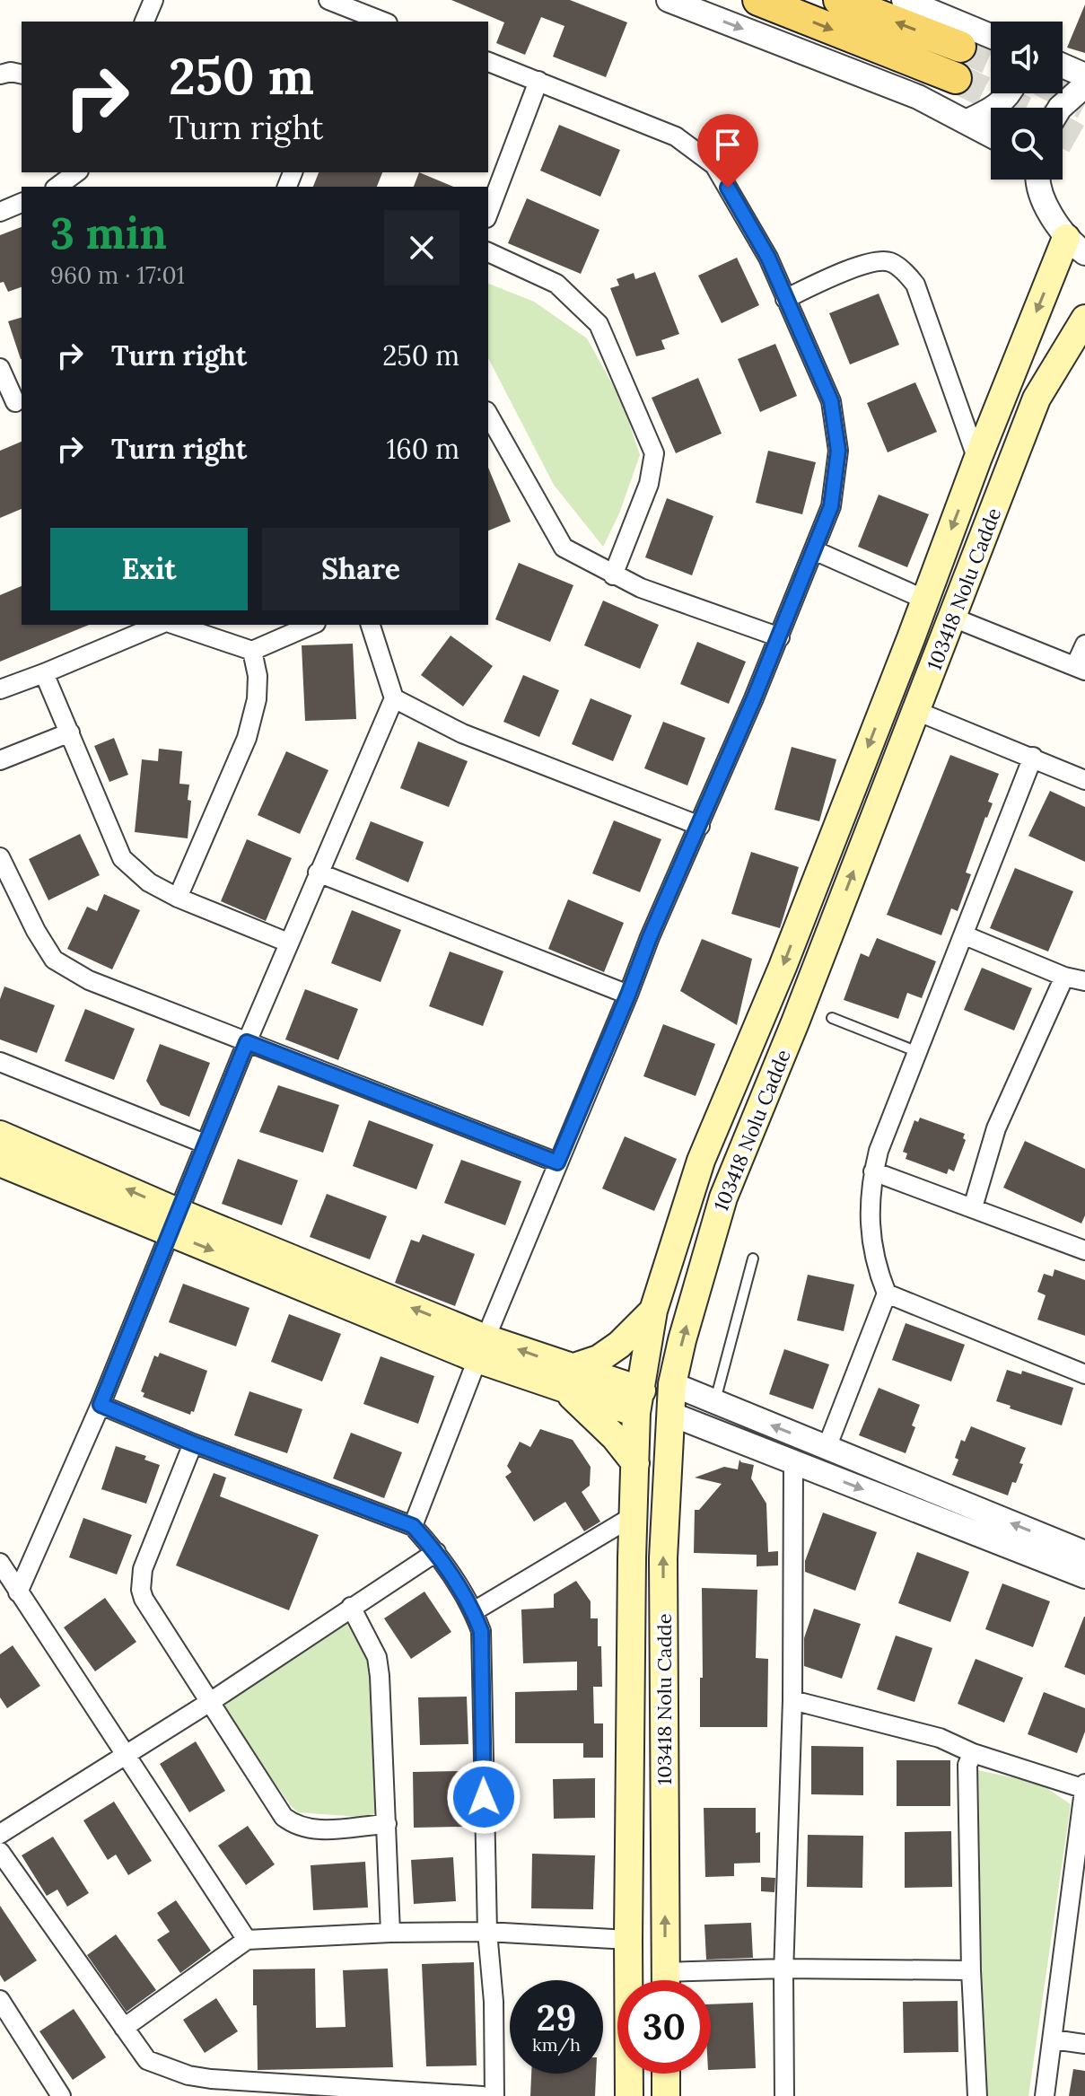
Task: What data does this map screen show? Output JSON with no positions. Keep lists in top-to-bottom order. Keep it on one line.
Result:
{"streets":{"main road":["103418 Nolu Cadde"]},"page":{"turn":["250 m","Turn right"],"heading":["3 min","960 m · 17:01"],"list":[{"name":"Turn right","value":"250 m"},{"name":"Turn right","value":"160 m"}],"buttons":["Exit","Share"],"speed":"29 km/h","limit":"30"}}
